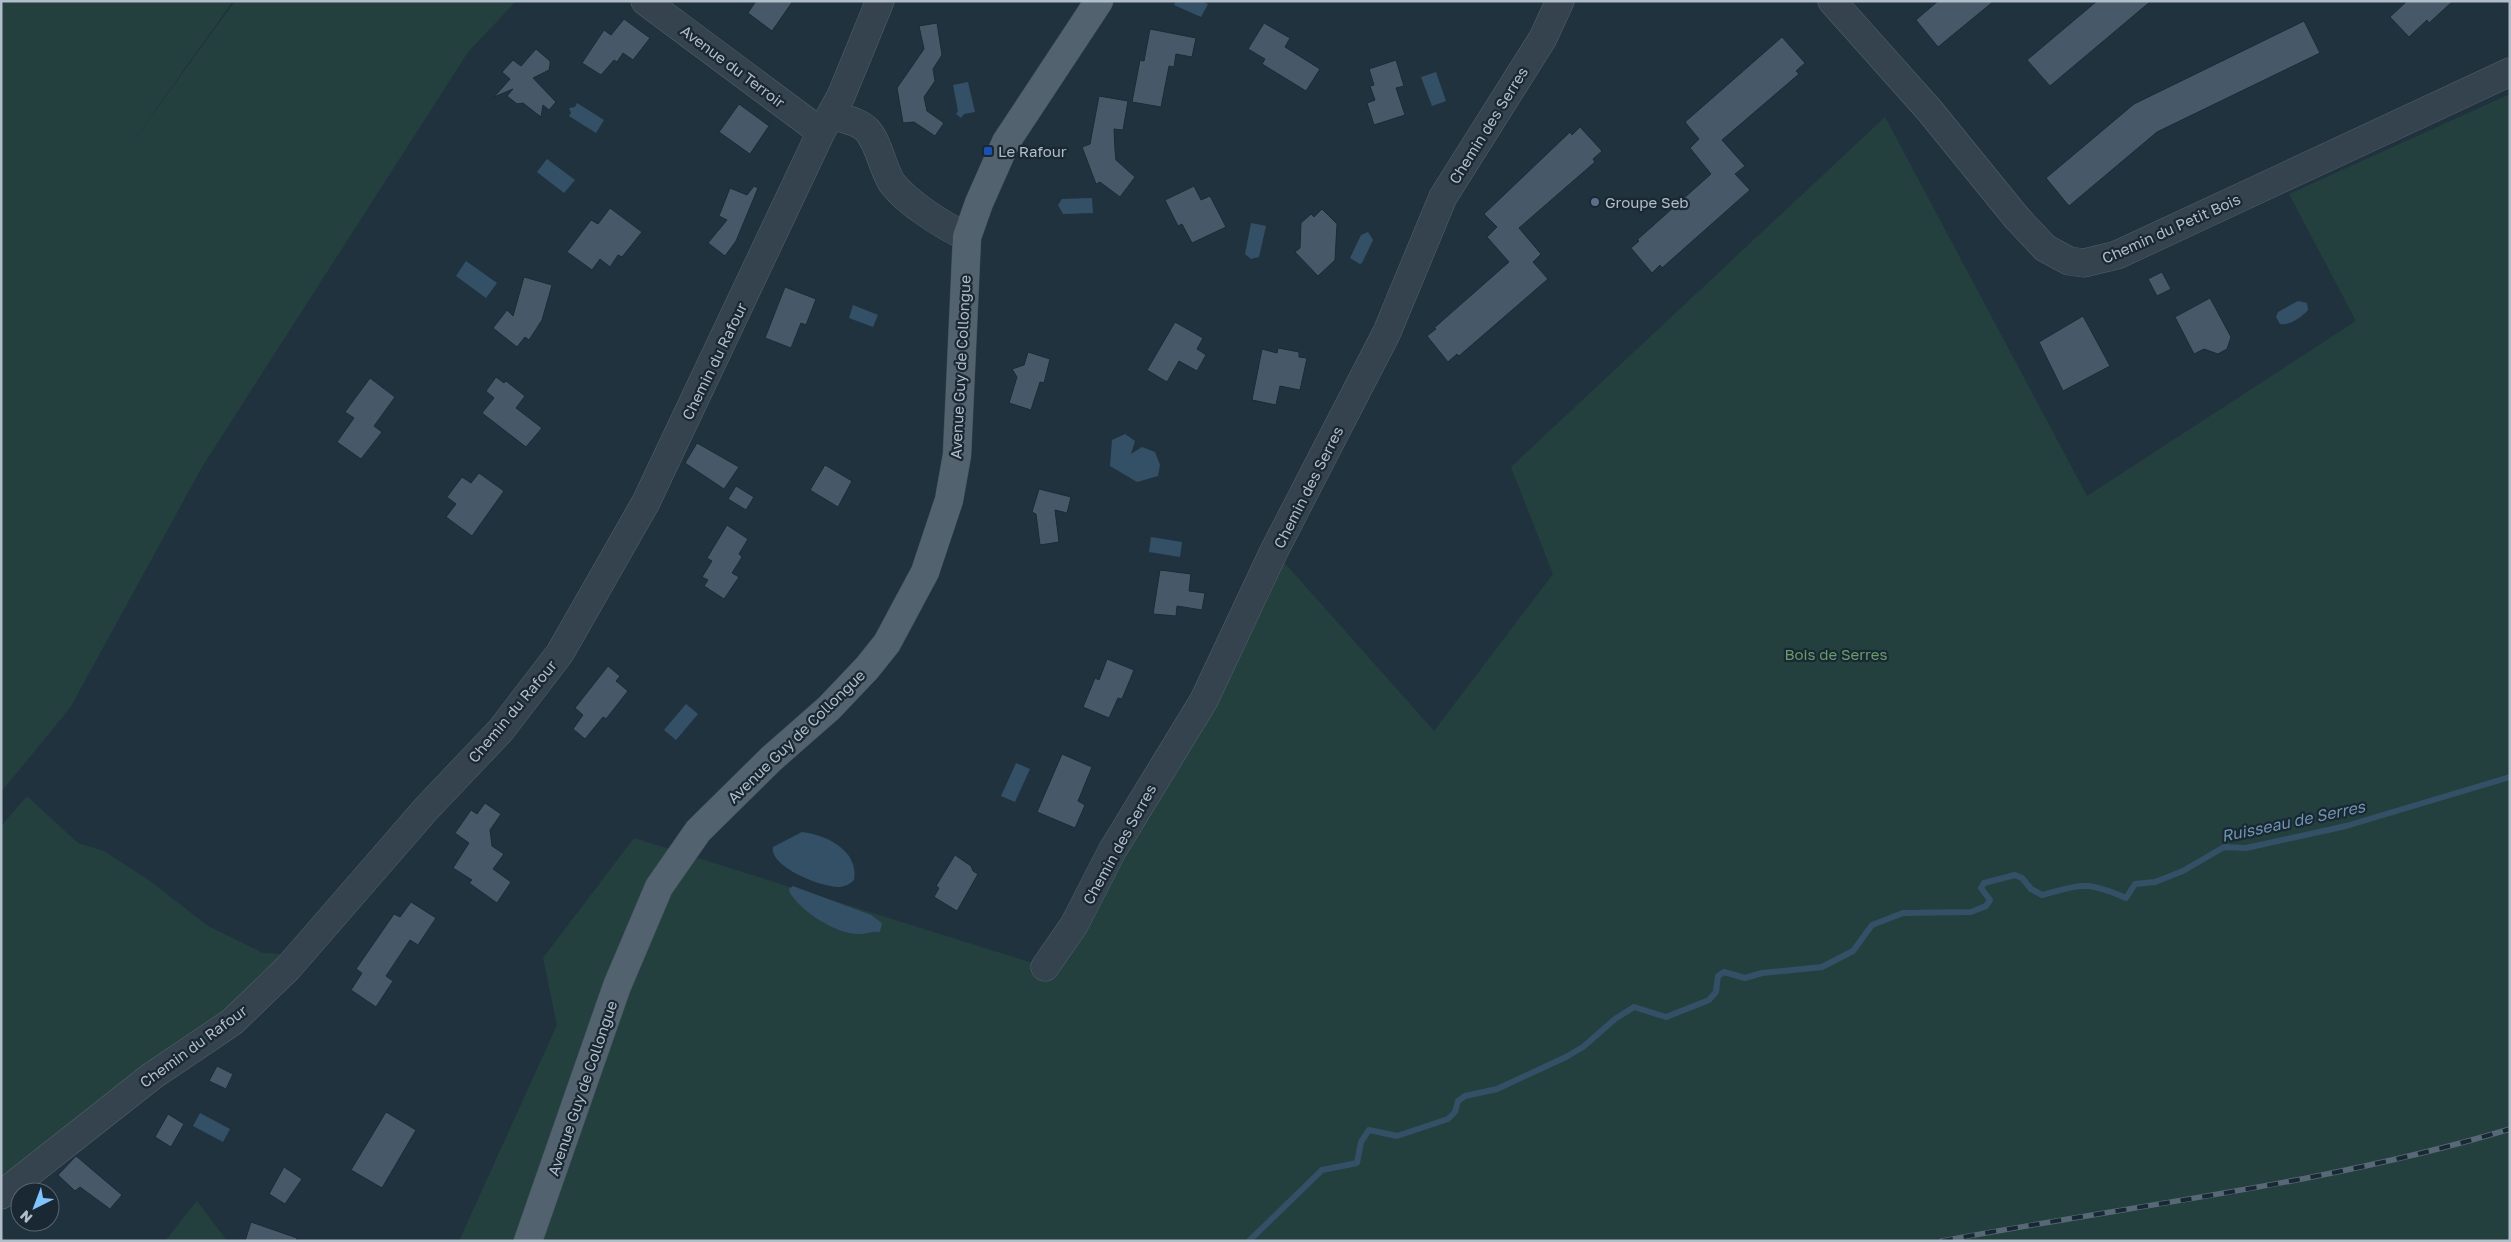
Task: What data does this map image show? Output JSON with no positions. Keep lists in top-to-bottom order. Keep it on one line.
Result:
{"streets":{"main road":["Avenue Guy de Collongue"],"street":["Avenue du Terroir","Chemin des Serres","Chemin du Petit Bois","Chemin du Rafour"]},"crossings":[["Avenue du Terroir","Chemin du Rafour"]],"water":["Ruisseau de Serres"],"parks":["Bois de Serres"],"places":{"transit":["Le Rafour"],"other":["Groupe Seb"]},"north":"bottom left"}
